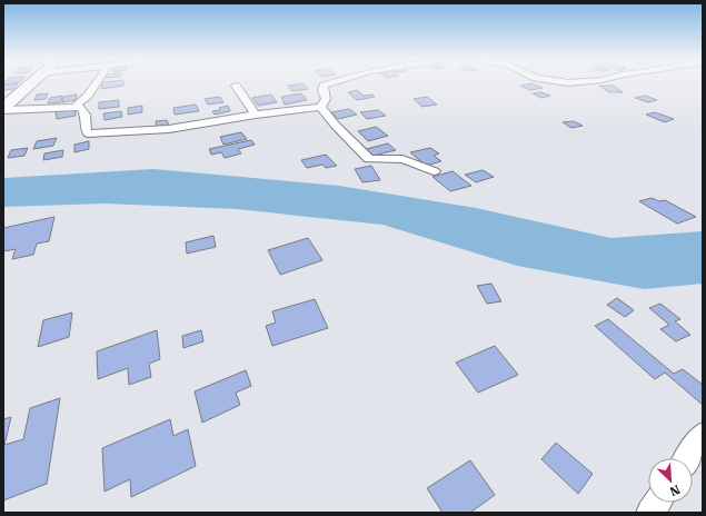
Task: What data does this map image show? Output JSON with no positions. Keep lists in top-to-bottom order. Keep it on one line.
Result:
{"north":"bottom right"}
